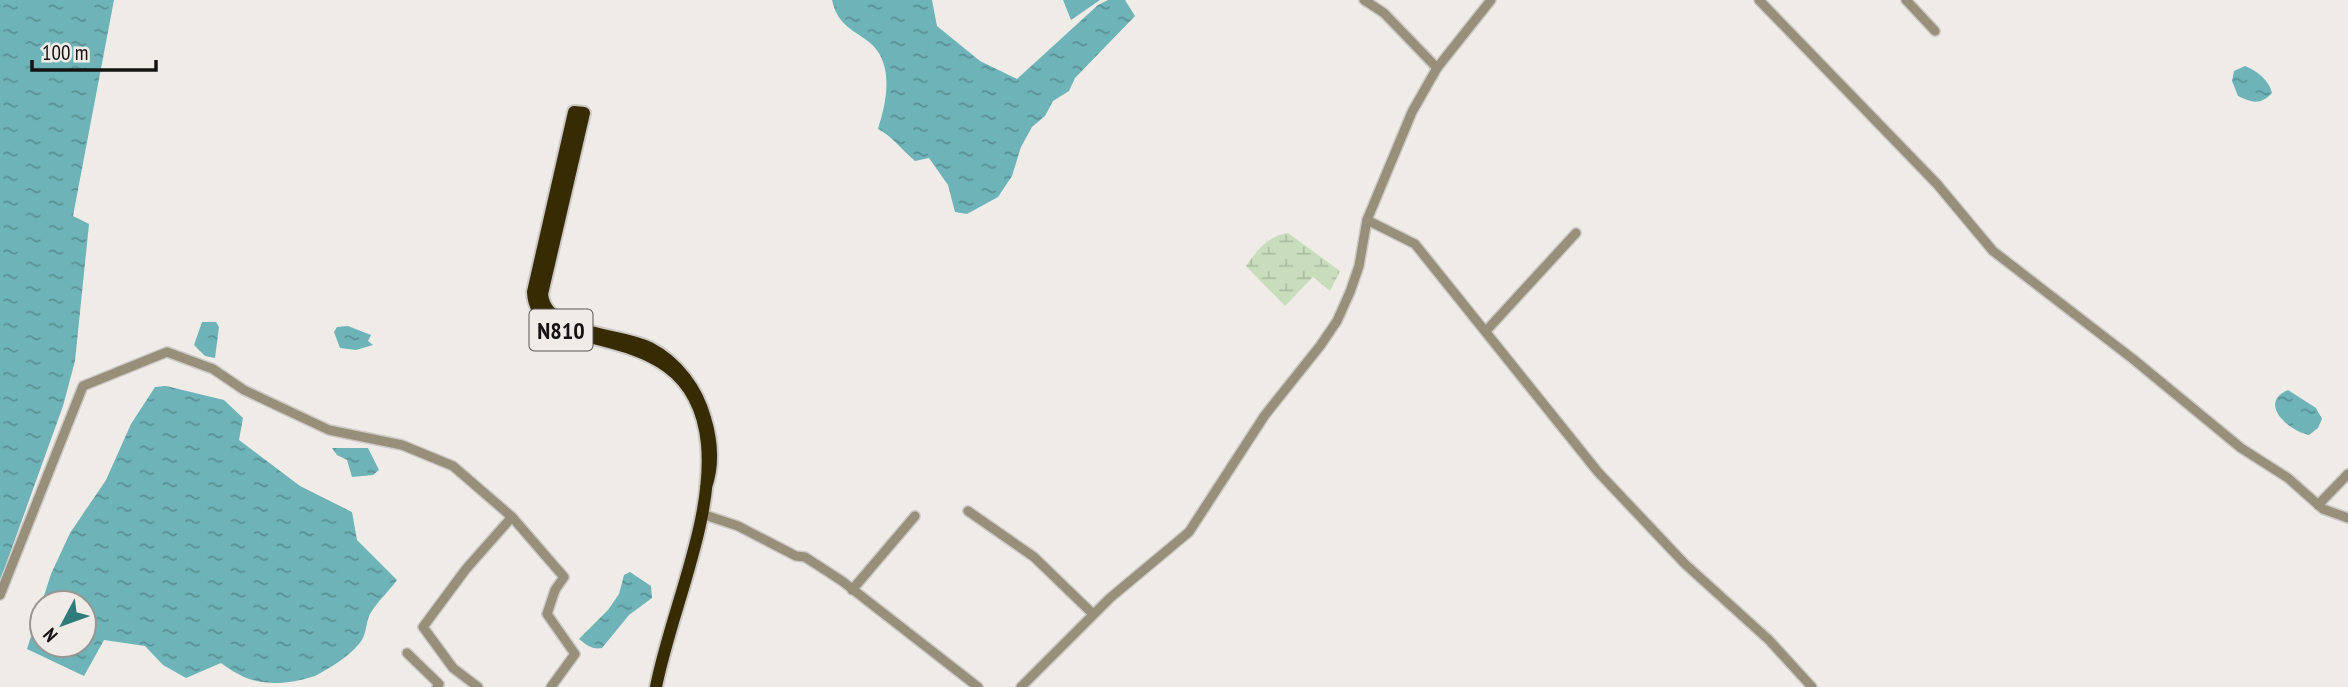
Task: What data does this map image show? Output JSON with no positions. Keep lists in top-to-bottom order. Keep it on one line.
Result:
{"streets":{"highway":["N810"]},"scale_bar":"100 m","north":"bottom left"}
